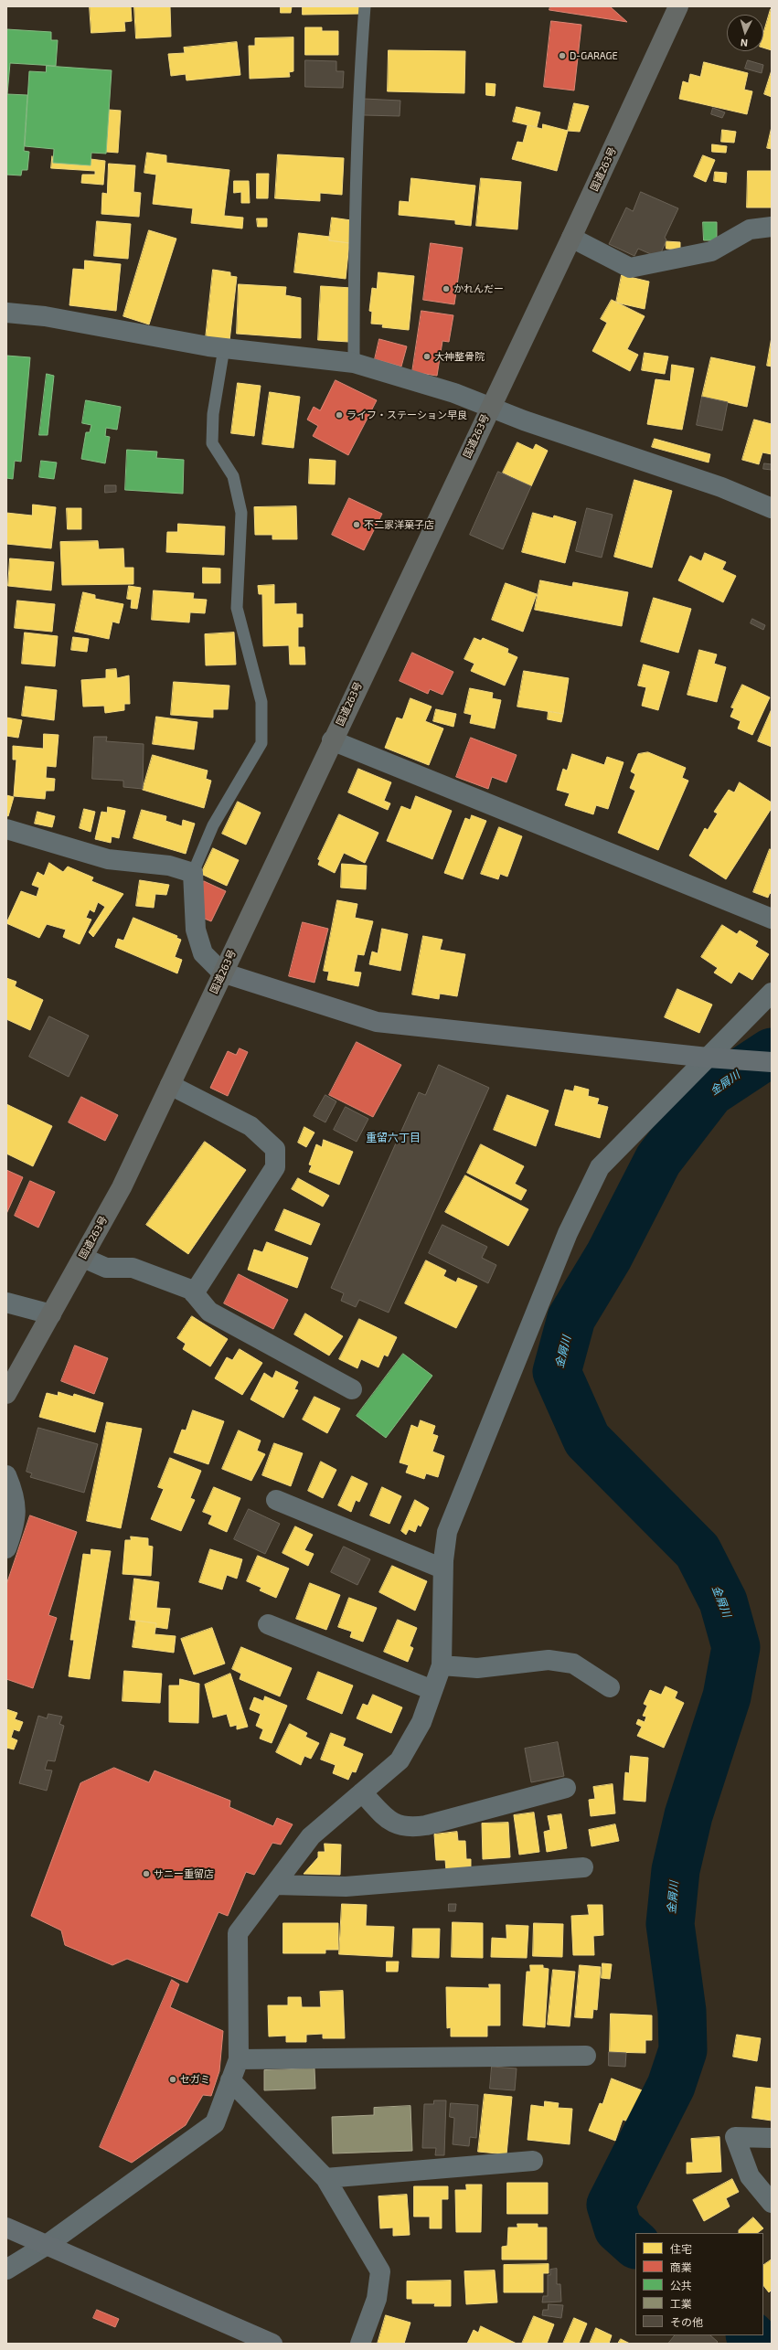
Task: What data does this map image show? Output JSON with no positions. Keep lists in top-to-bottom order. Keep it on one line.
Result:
{"streets":{"highway":["国道263号"]},"districts":["重留六丁目"],"water":["金屑川"],"places":["D-GARAGE","かれんだー","大神整骨院","ライフ・ステーション早良","不二家洋菓子店","サニー重留店","セガミ"],"legend":["住宅","商業","公共","工業","その他"],"north":"bottom"}
